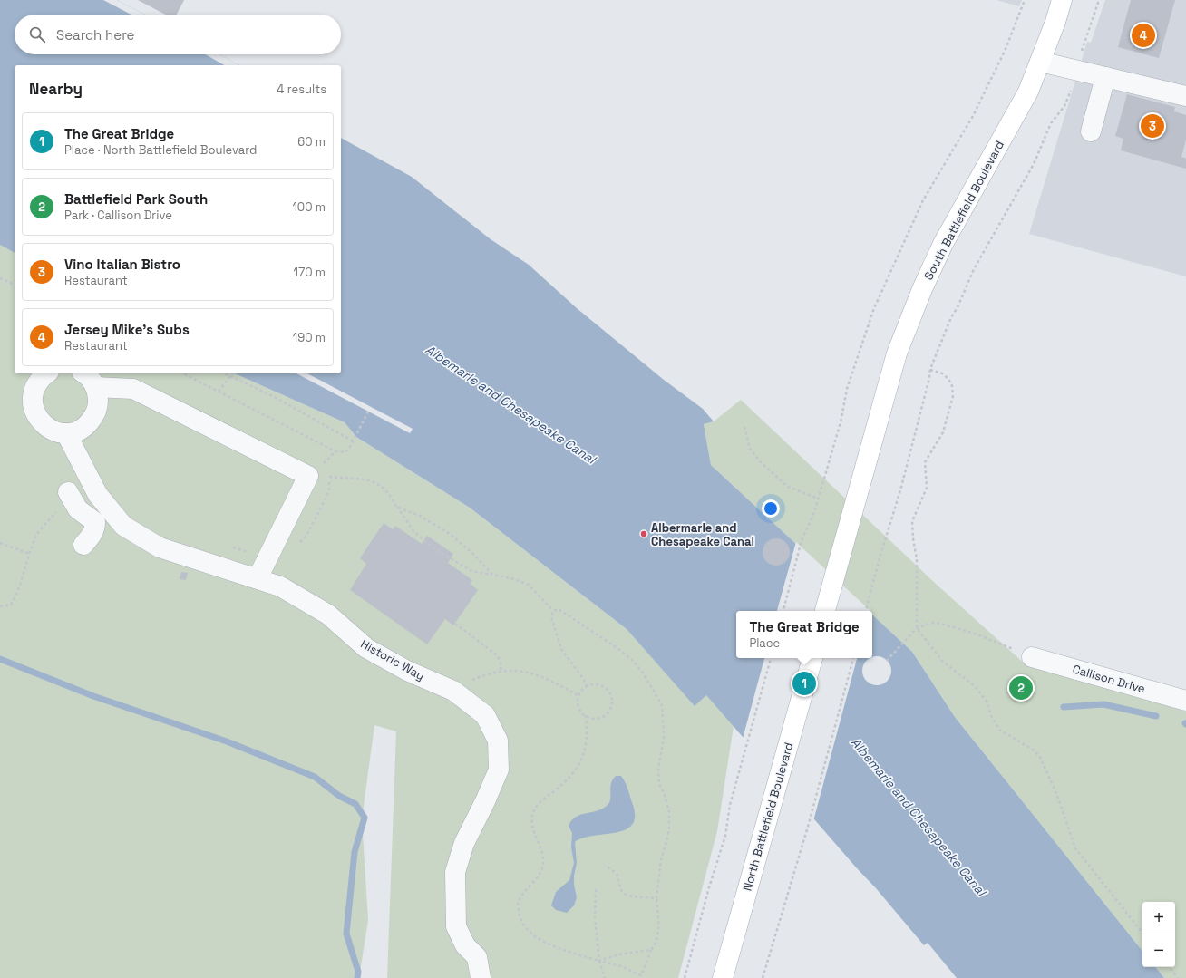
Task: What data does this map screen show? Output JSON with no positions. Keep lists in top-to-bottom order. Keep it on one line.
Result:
{"streets":{"main road":["South Battlefield Boulevard","North Battlefield Boulevard"],"street":["Historic Way","Callison Drive"]},"water":["Albemarle and Chesapeake Canal"],"places":["Albermarle and Chesapeake Canal"],"page":{"search":"Search here","pins":["4","3","1","2"],"heading":["Nearby","4 results"],"list":[{"mark":"1","name":"The Great Bridge","note":"Place · North Battlefield Boulevard","value":"60 m"},{"mark":"2","name":"Battlefield Park South","note":"Park · Callison Drive","value":"100 m"},{"mark":"3","name":"Vino Italian Bistro","note":"Restaurant","value":"170 m"},{"mark":"4","name":"Jersey Mike's Subs","note":"Restaurant","value":"190 m"}],"popup":["The Great Bridge","Place"],"map_buttons":["+","−"]}}
